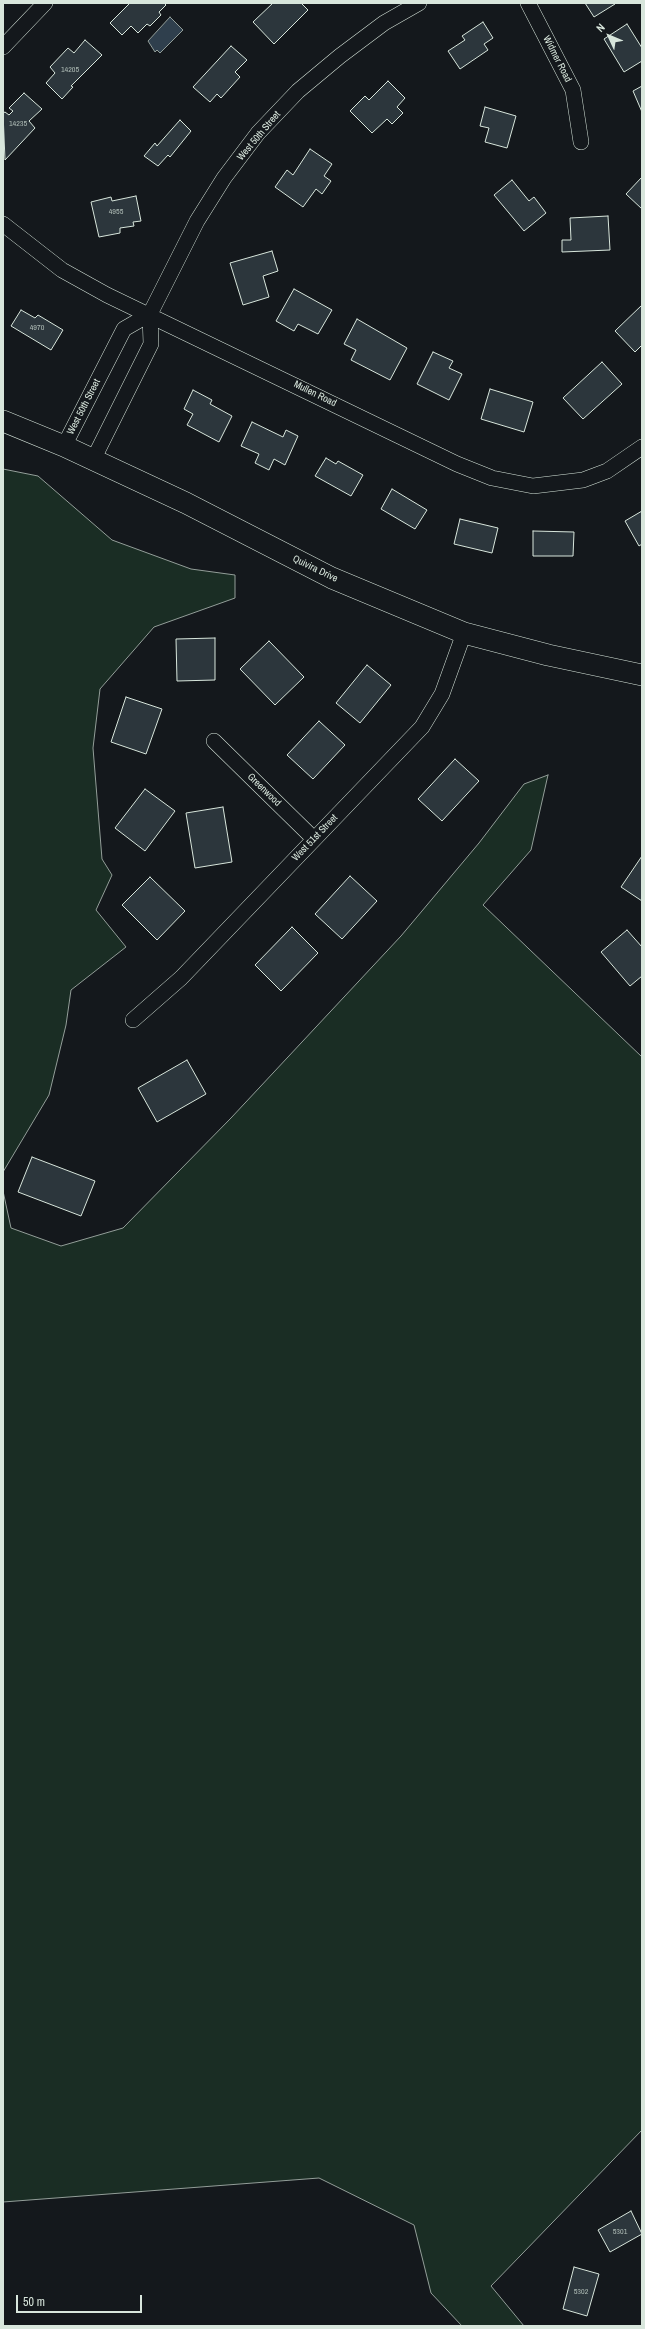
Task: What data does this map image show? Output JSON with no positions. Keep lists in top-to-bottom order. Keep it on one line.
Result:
{"streets":{"main road":["Quivira Drive"],"street":["Widmer Road","West 50th Street","Mullen Road","Greenwood","West 51st Street"]},"crossings":[["West 50th Street","Mullen Road"],["West 50th Street","Quivira Drive"],["Quivira Drive","West 51st Street"],["Greenwood","West 51st Street"]],"house_numbers":["14205","14235","4955","4970","5301","5302"],"scale_bar":"50 m","north":"top left"}
